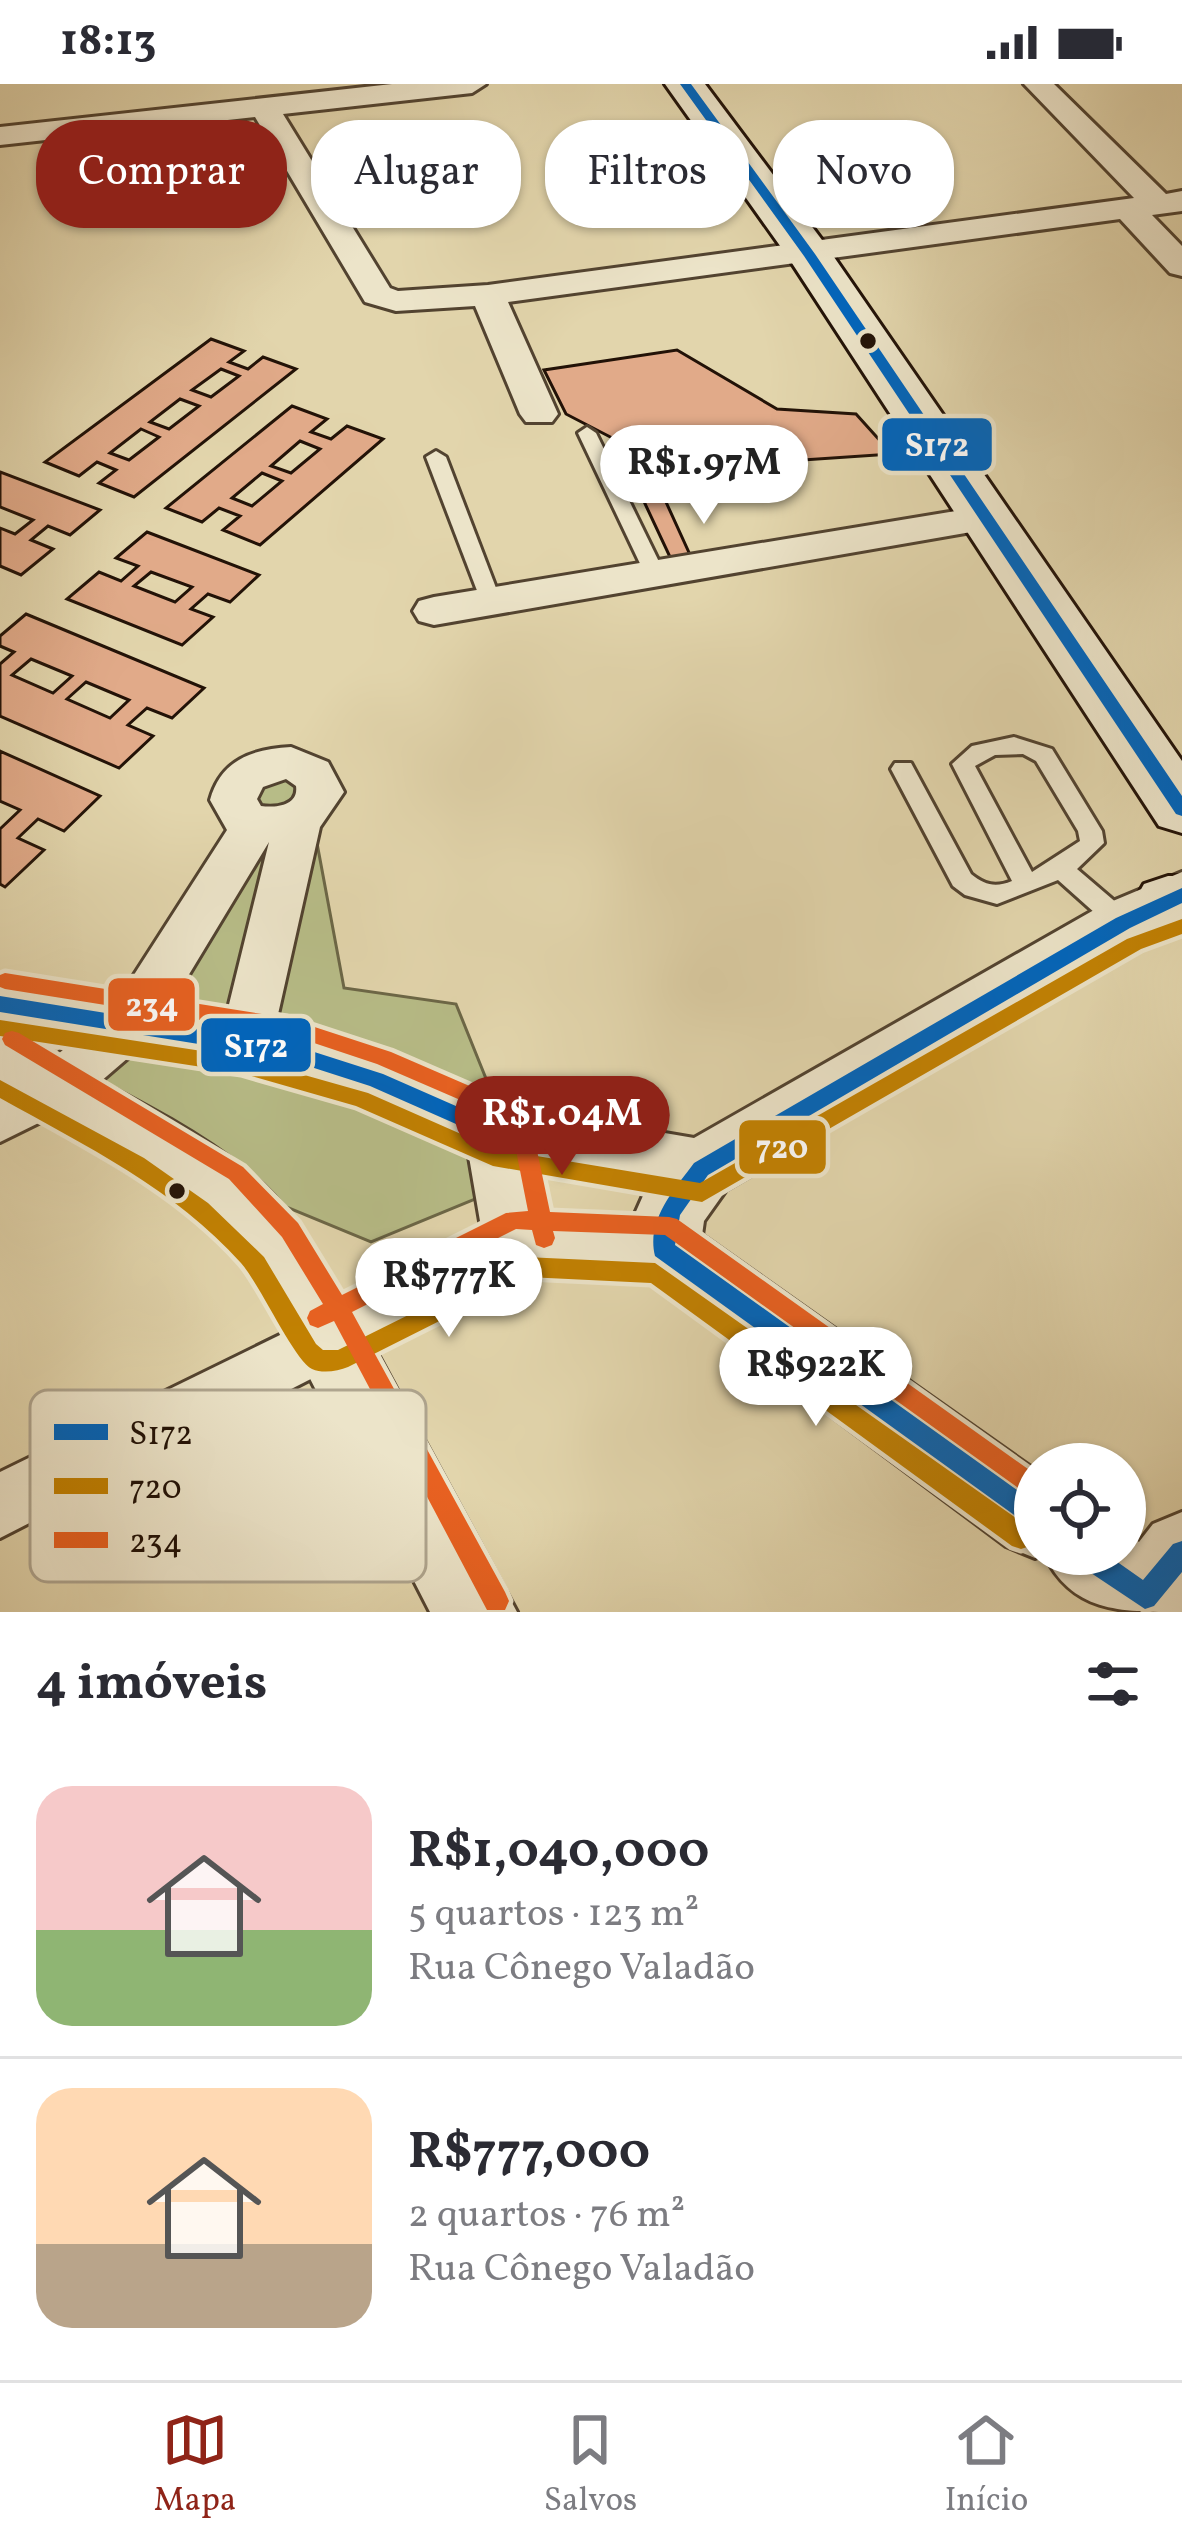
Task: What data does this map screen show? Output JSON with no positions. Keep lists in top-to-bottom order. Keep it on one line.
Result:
{"lines":["transit line S172","transit line 720","transit line 234"],"legend":["S172","720","234"],"page":{"status":"18:13","chip":["Comprar","Alugar","Filtros","Novo"],"price":["R$1.97M","R$1.04M","R$777K","R$922K"],"heading":"4 imóveis","list":[{"name":"R$1,040,000","note":"5 quartos · 123 m² · Rua Cônego Valadão"},{"name":"R$777,000","note":"2 quartos · 76 m² · Rua Cônego Valadão"}],"tabs":["Mapa","Salvos","Início"]}}
